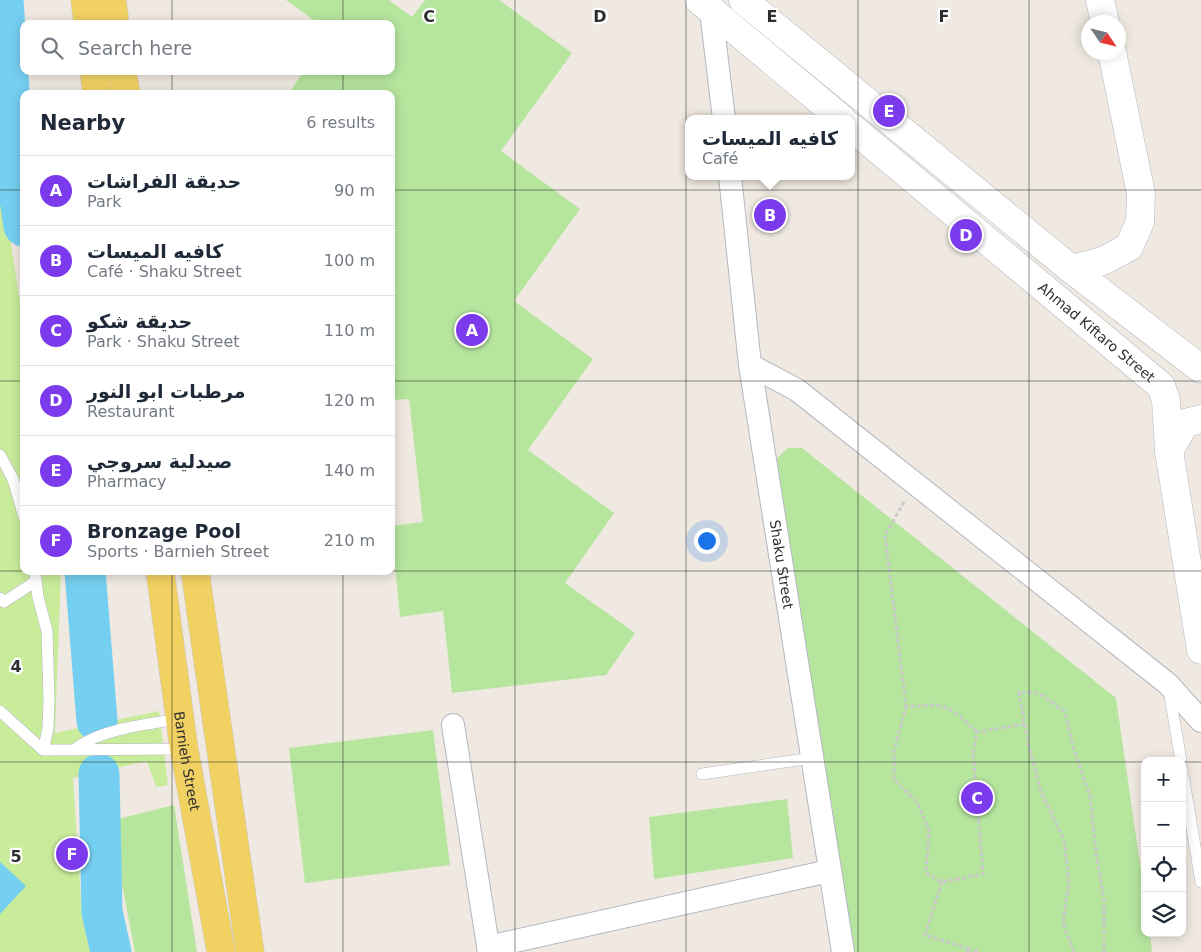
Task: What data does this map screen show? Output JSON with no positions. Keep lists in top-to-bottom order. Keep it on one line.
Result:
{"streets":{"main road":["Ahmad Kiftaro Street","Barnieh Street"],"street":["Shaku Street"]},"north":"bottom right","page":{"search":"Search here","heading":["Nearby","6 results"],"pins":["E","B","D","A","C","F"],"popup":["كافيه الميسات","Café"],"list":[{"mark":"A","name":"حديقة الفراشات","note":"Park","value":"90 m"},{"mark":"B","name":"كافيه الميسات","note":"Café · Shaku Street","value":"100 m"},{"mark":"C","name":"حديقة شكو","note":"Park · Shaku Street","value":"110 m"},{"mark":"D","name":"مرطبات ابو النور","note":"Restaurant","value":"120 m"},{"mark":"E","name":"صيدلية سروجي","note":"Pharmacy","value":"140 m"},{"mark":"F","name":"Bronzage Pool","note":"Sports · Barnieh Street","value":"210 m"}],"map_buttons":["+","−"]},"grid":{"columns":["C","D","E","F"],"rows":["4","5"]}}
